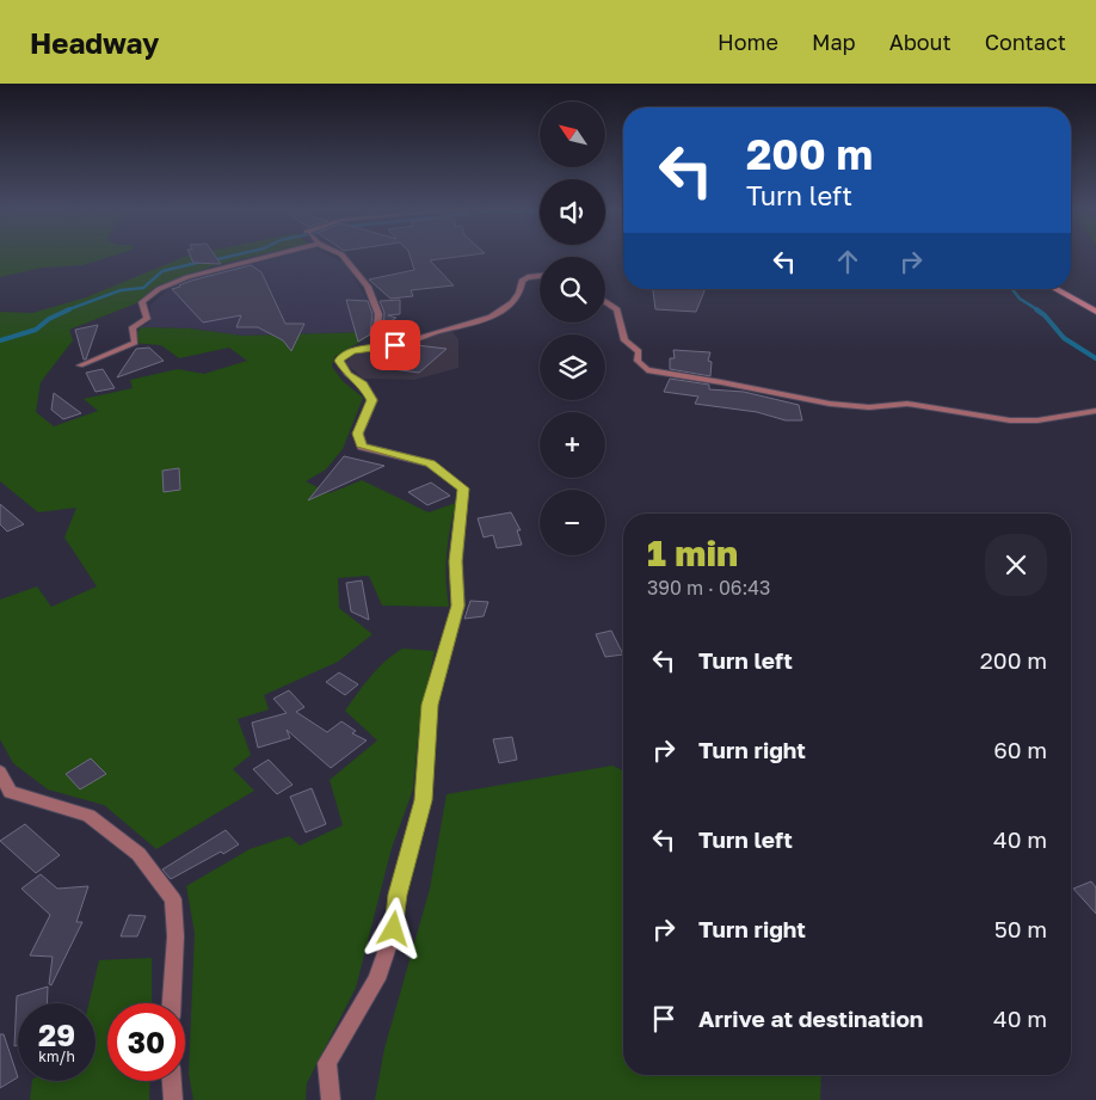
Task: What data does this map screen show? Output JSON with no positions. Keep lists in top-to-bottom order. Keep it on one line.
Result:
{"north":"top left","page":{"header":"Headway","nav":["Home","Map","About","Contact"],"map_buttons":["+","−"],"turn":["200 m","Turn left"],"heading":["1 min","390 m · 06:43"],"list":[{"name":"Turn left","value":"200 m"},{"name":"Turn right","value":"60 m"},{"name":"Turn left","value":"40 m"},{"name":"Turn right","value":"50 m"},{"name":"Arrive at destination","value":"40 m"}],"speed":"29 km/h","limit":"30"}}
